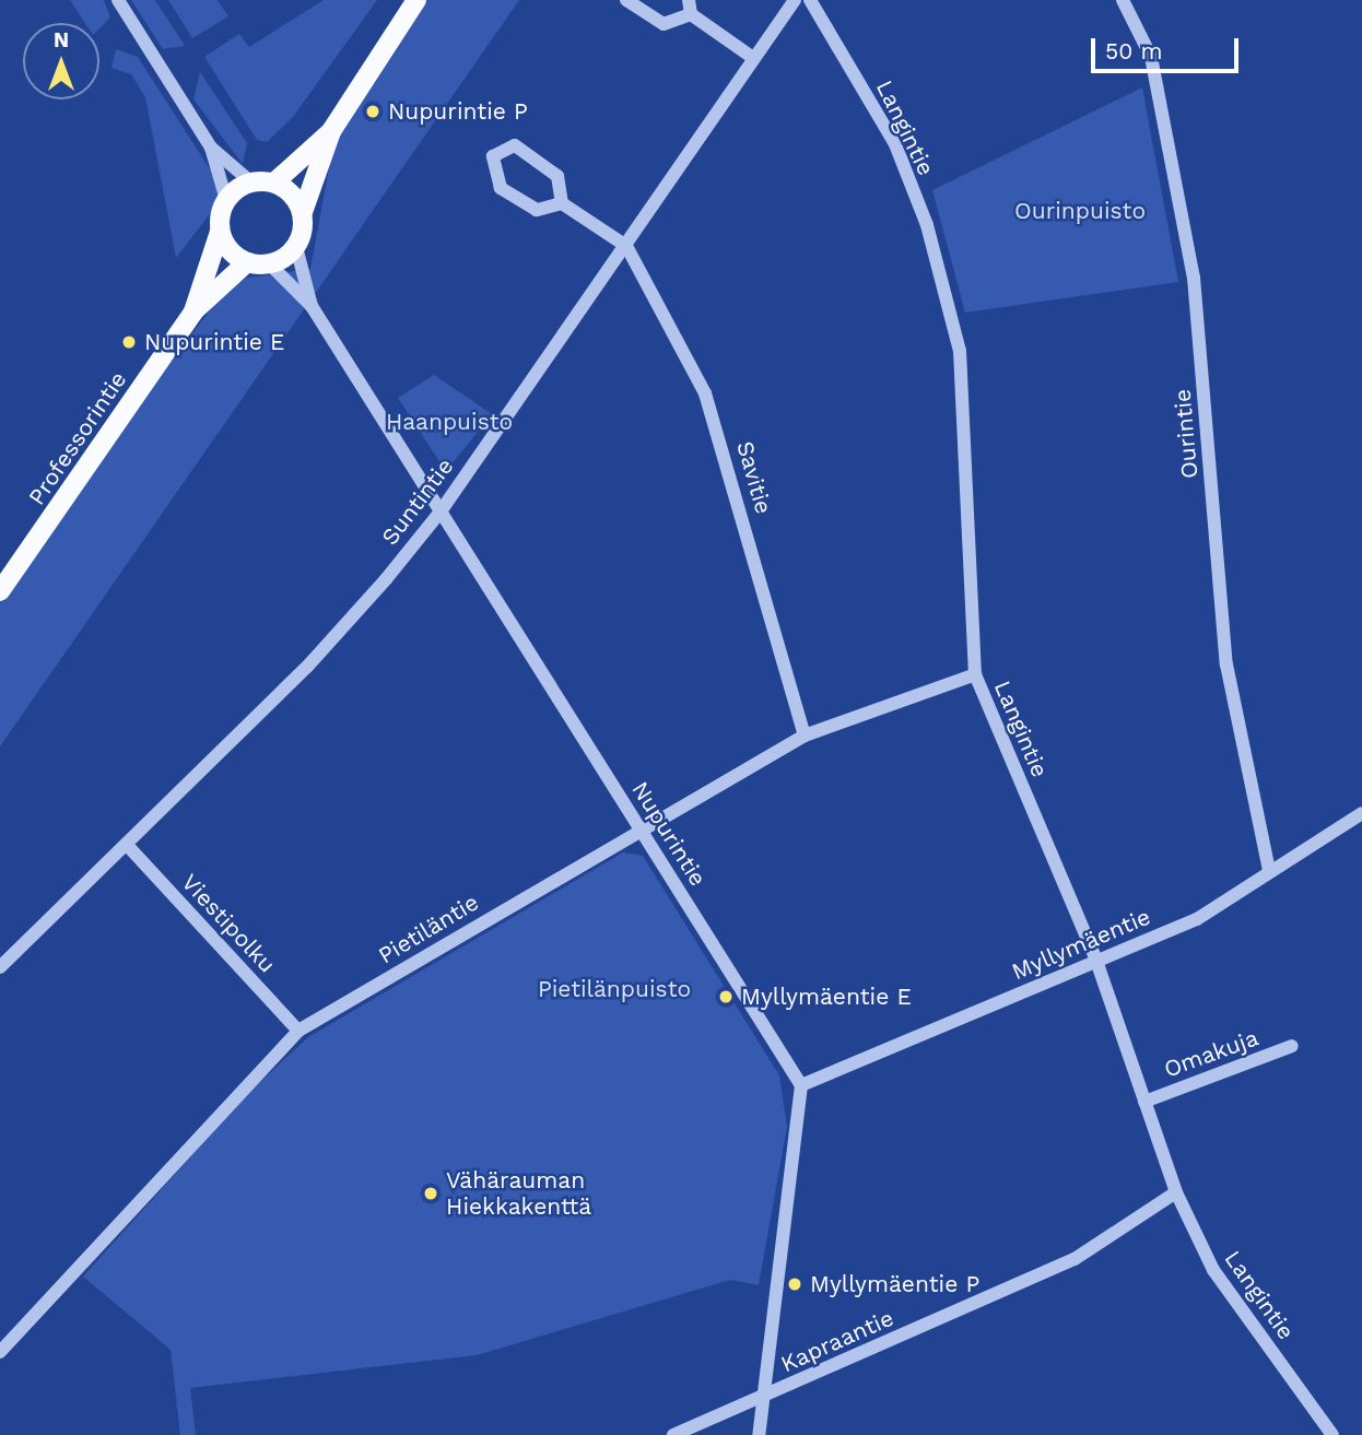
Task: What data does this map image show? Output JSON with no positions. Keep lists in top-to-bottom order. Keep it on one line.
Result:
{"streets":{"main road":["Professorintie"],"street":["Langintie","Ourintie","Savitie","Suntintie","Nupurintie","Viestipolku","Pietiläntie","Myllymäentie","Omakuja","Kapraantie"]},"crossings":[["Langintie","Pietiläntie"],["Langintie","Myllymäentie"],["Langintie","Omakuja"],["Langintie","Kapraantie"],["Ourintie","Myllymäentie"],["Professorintie","Nupurintie"],["Savitie","Suntintie"],["Savitie","Pietiläntie"],["Suntintie","Nupurintie"],["Suntintie","Viestipolku"],["Nupurintie","Pietiläntie"],["Nupurintie","Myllymäentie"],["Viestipolku","Pietiläntie"]],"parks":["Ourinpuisto","Haanpuisto","Pietilänpuisto"],"places":["Nupurintie P","Nupurintie E","Myllymäentie E","Vähärauman Hiekkakenttä","Myllymäentie P"],"scale_bar":"50 m","north":"top"}
